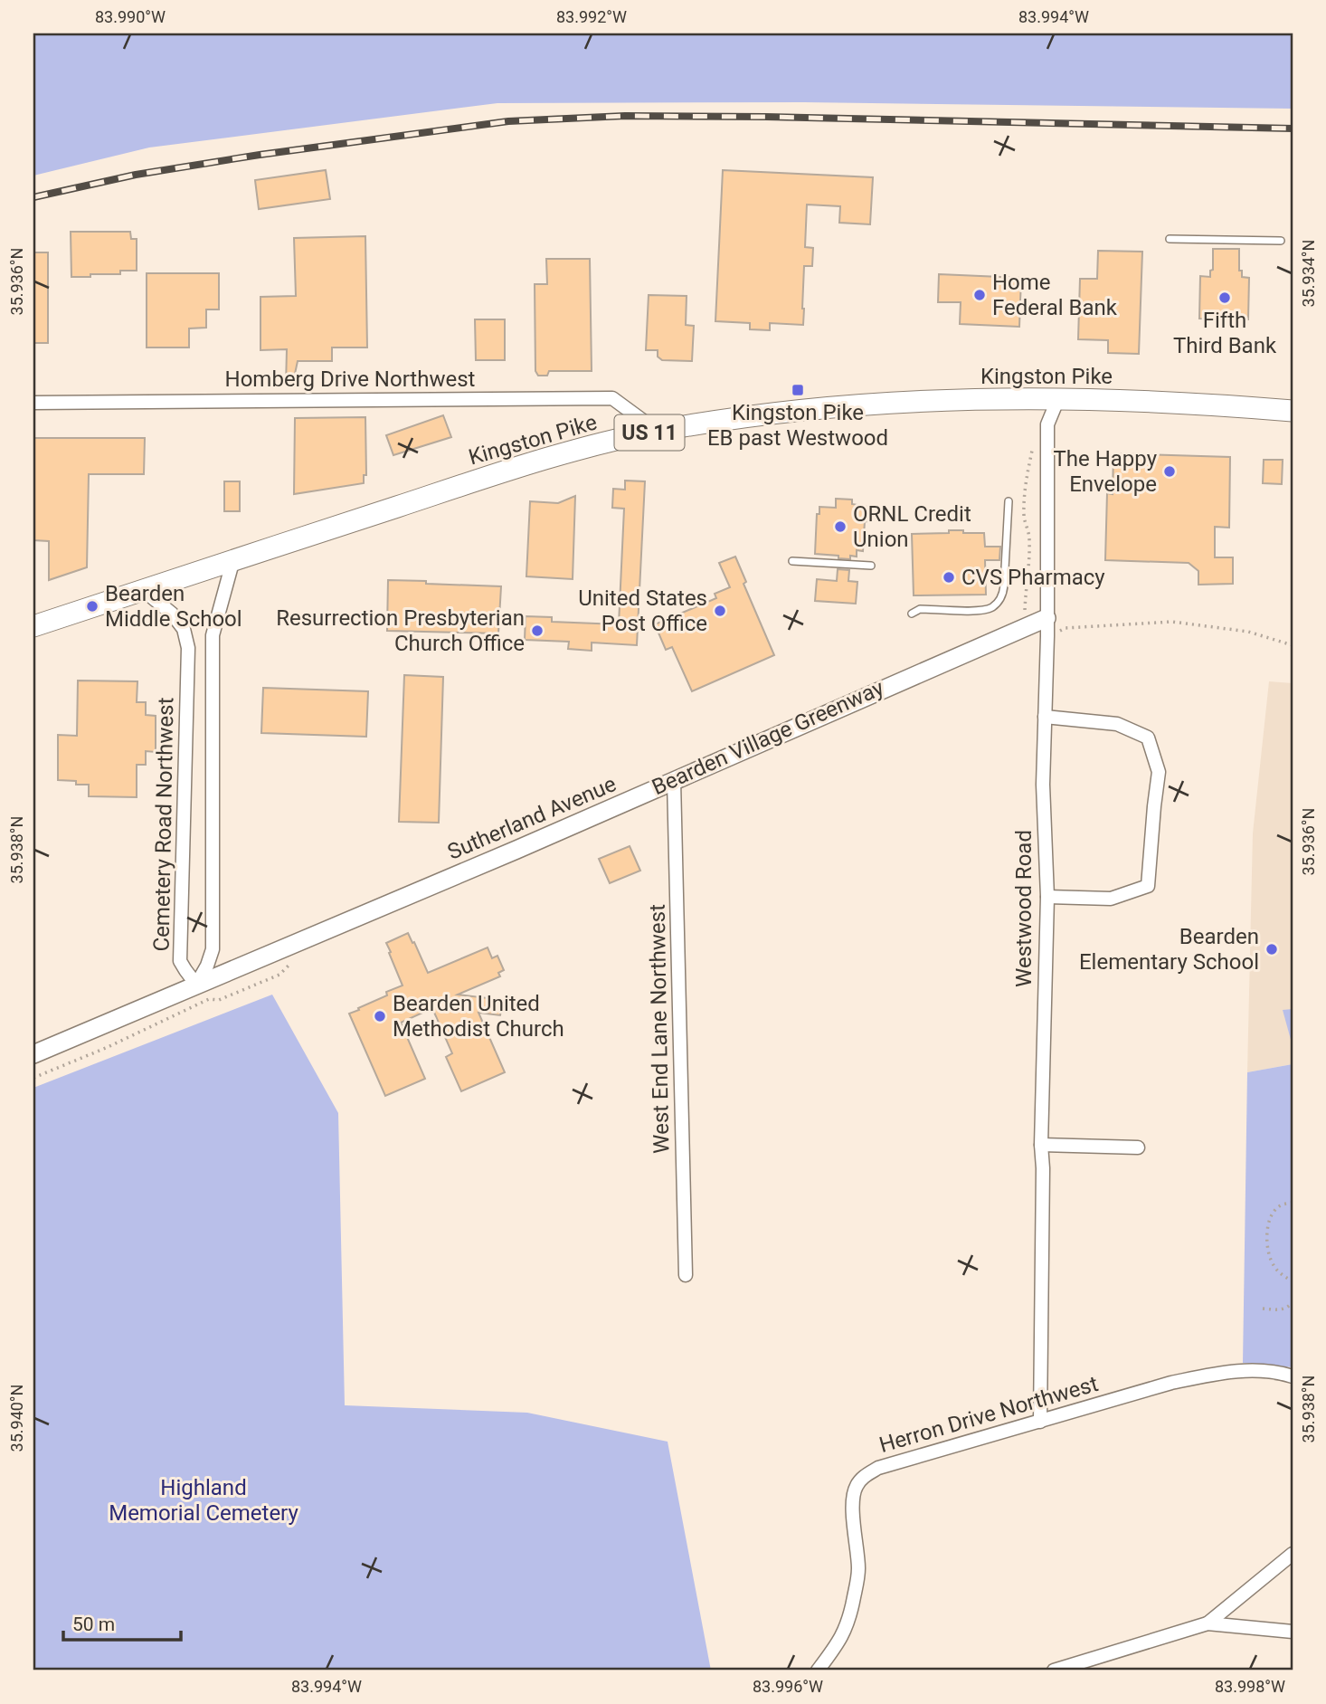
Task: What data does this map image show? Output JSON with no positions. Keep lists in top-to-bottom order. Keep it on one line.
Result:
{"streets":{"main road":["Kingston Pike","US 11"],"street":["Homberg Drive Northwest","Sutherland Avenue","Cemetery Road Northwest","Westwood Road","West End Lane Northwest","Herron Drive Northwest"]},"crossings":[["Kingston Pike","Homberg Drive Northwest"],["Kingston Pike","Cemetery Road Northwest"],["Kingston Pike","Westwood Road"],["Sutherland Avenue","Cemetery Road Northwest"],["Sutherland Avenue","Westwood Road"],["Sutherland Avenue","West End Lane Northwest"],["Westwood Road","Herron Drive Northwest"]],"parks":["Highland Memorial Cemetery"],"places":{"other":["Home Federal Bank","Fifth Third Bank","The Happy Envelope","ORNL Credit Union","CVS Pharmacy","Bearden Middle School","United States Post Office","Resurrection Presbyterian Church Office","Bearden Elementary School","Bearden United Methodist Church"],"transit":["Kingston Pike EB past Westwood"]},"scale_bar":"50 m","coordinates":["83.990°W","83.992°W","83.994°W","35.934°N","35.936°N","35.938°N","35.940°N","83.996°W","83.998°W"]}
